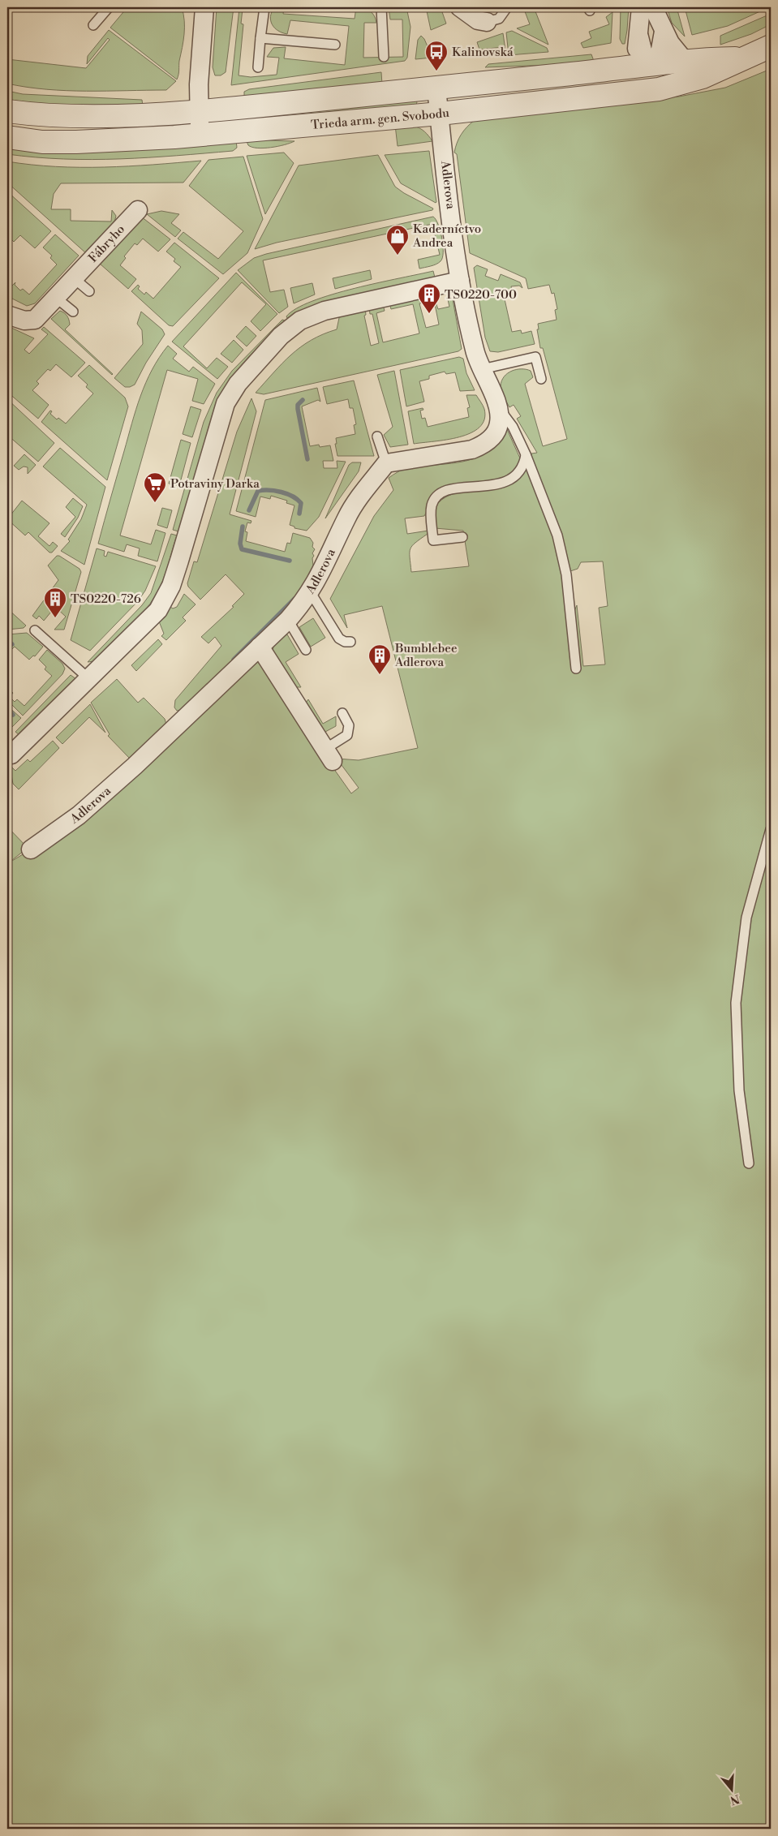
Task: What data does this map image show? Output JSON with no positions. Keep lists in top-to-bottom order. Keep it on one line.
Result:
{"streets":{"street":["Trieda arm. gen. Svobodu","Adlerova","Fábryho"]},"crossings":[["Trieda arm. gen. Svobodu","Adlerova"]],"places":{"bus stop":["Kalinovská"],"shop":["Kaderníctvo Andrea"],"building":["TS0220-700","TS0220-726","Bumblebee Adlerova"],"supermarket":["Potraviny Darka"]},"north":"bottom"}
